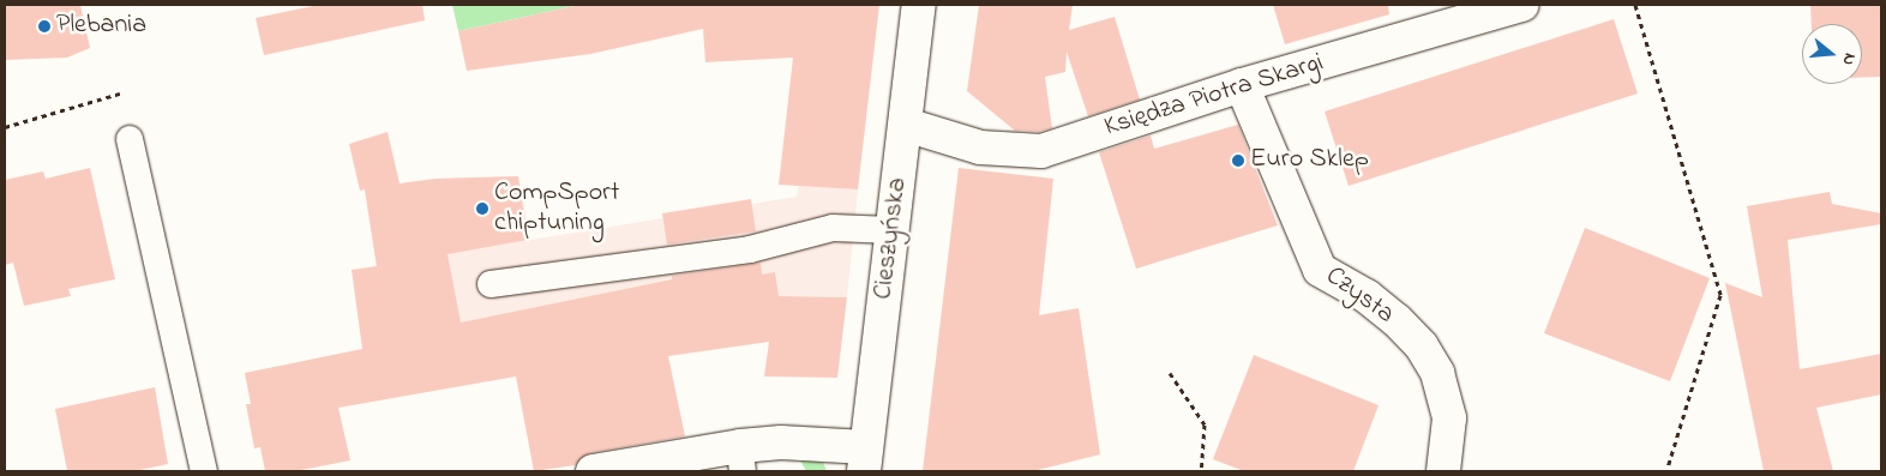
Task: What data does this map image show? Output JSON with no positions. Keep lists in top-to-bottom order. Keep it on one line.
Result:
{"streets":{"street":["Księdza Piotra Skargi","Cieszyńska","Czysta"]},"crossings":[["Księdza Piotra Skargi","Cieszyńska"],["Księdza Piotra Skargi","Czysta"]],"places":["Plebania","Euro Sklep","CompSport chiptuning"],"north":"right"}
